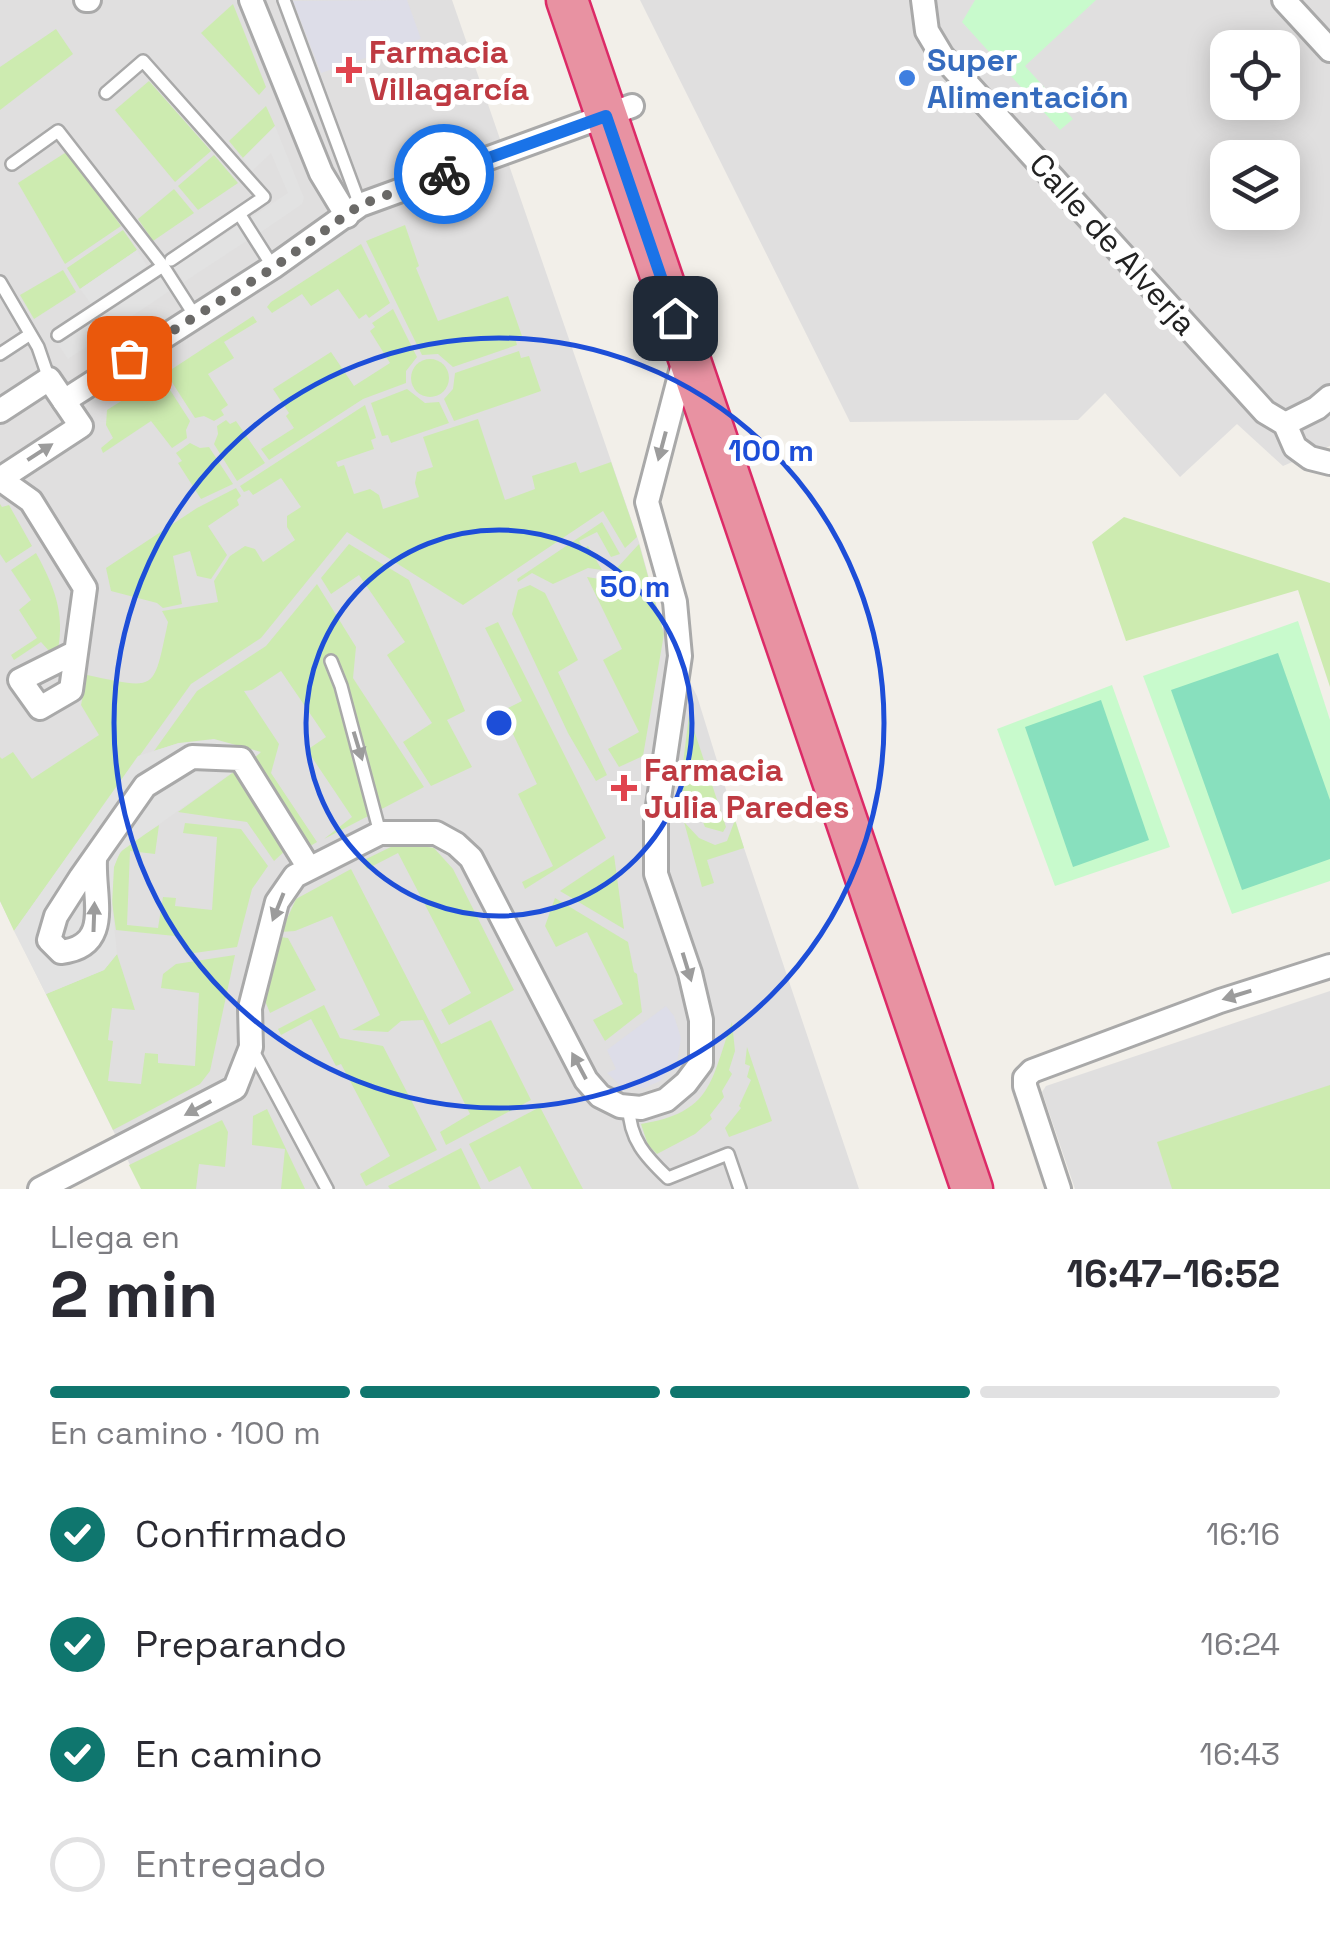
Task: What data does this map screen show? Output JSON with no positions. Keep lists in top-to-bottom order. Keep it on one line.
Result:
{"streets":{"street":["Calle de Alverja"]},"places":{"health":["Farmacia Villagarcía","Farmacia Julia Paredes"],"other":["Super Alimentación"]},"page":{"heading":["2 min","Llega en","16:47–16:52"],"bar":"En camino · 100 m","list":[["Confirmado","16:16"],["Preparando","16:24"],["En camino","16:43"],"Entregado"]},"rings":["100 m","50 m"]}
